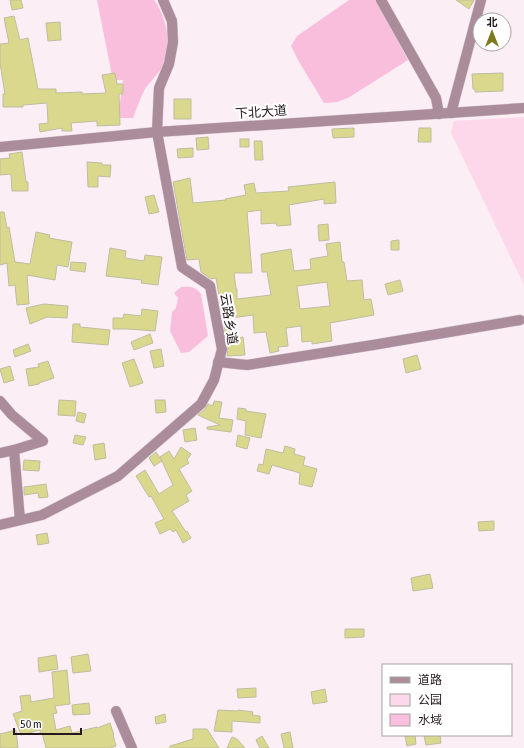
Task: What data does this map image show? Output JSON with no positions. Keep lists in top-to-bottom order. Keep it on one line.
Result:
{"streets":{"street":["下北大道","云路乡道"]},"crossings":[["下北大道","云路乡道"]],"legend":["道路","公园","水域"],"scale_bar":"50 m","north":"top"}
